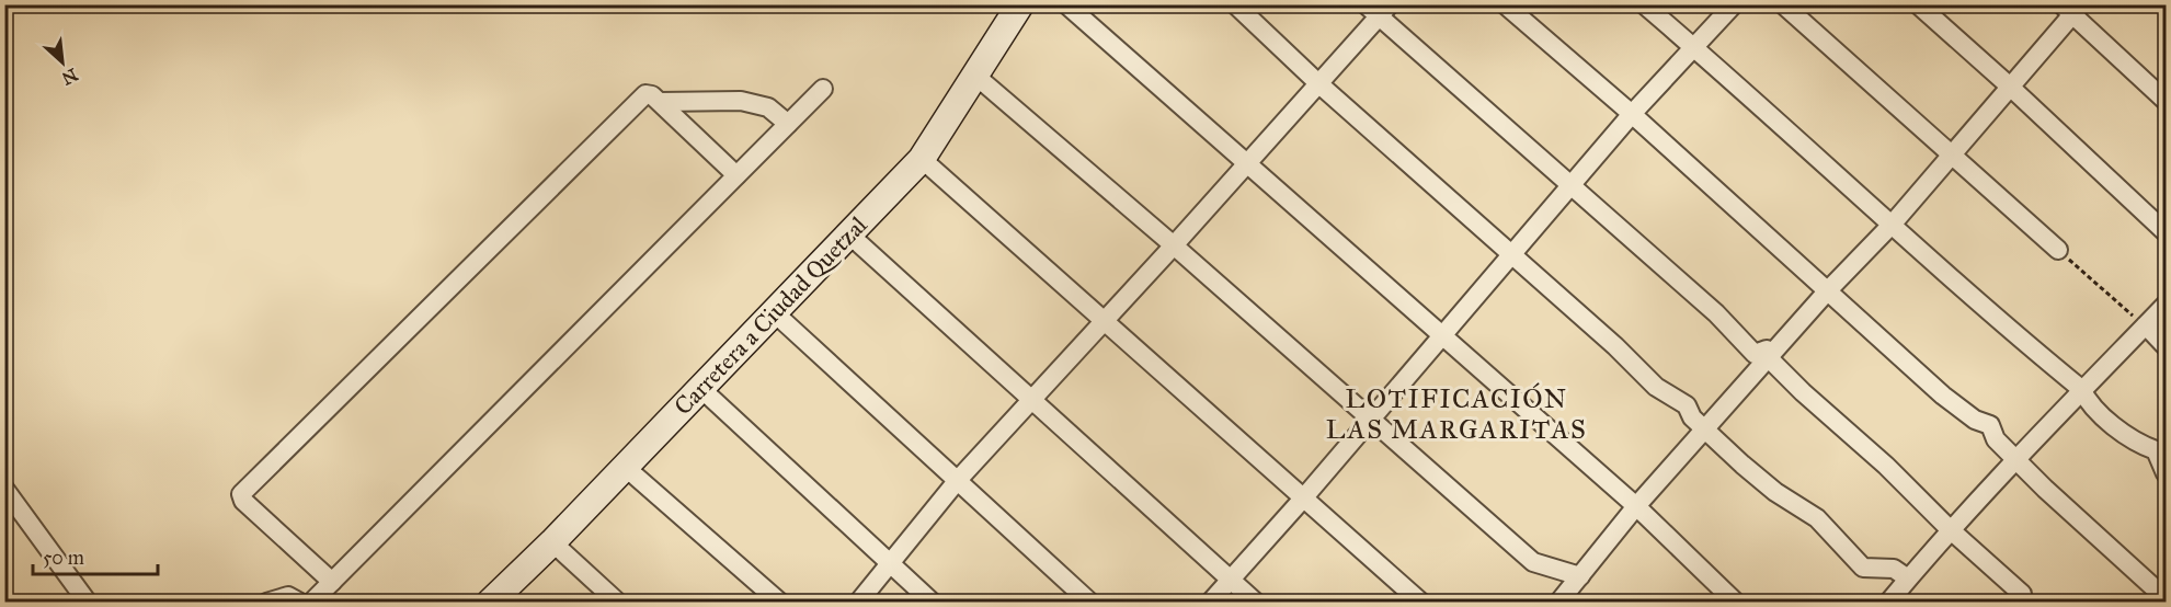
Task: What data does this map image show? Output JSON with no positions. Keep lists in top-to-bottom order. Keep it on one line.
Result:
{"streets":{"main road":["Carretera a Ciudad Quetzal"]},"districts":["LOTIFICACIÓN LAS MARGARITAS"],"scale_bar":"50 m","north":"bottom right"}
